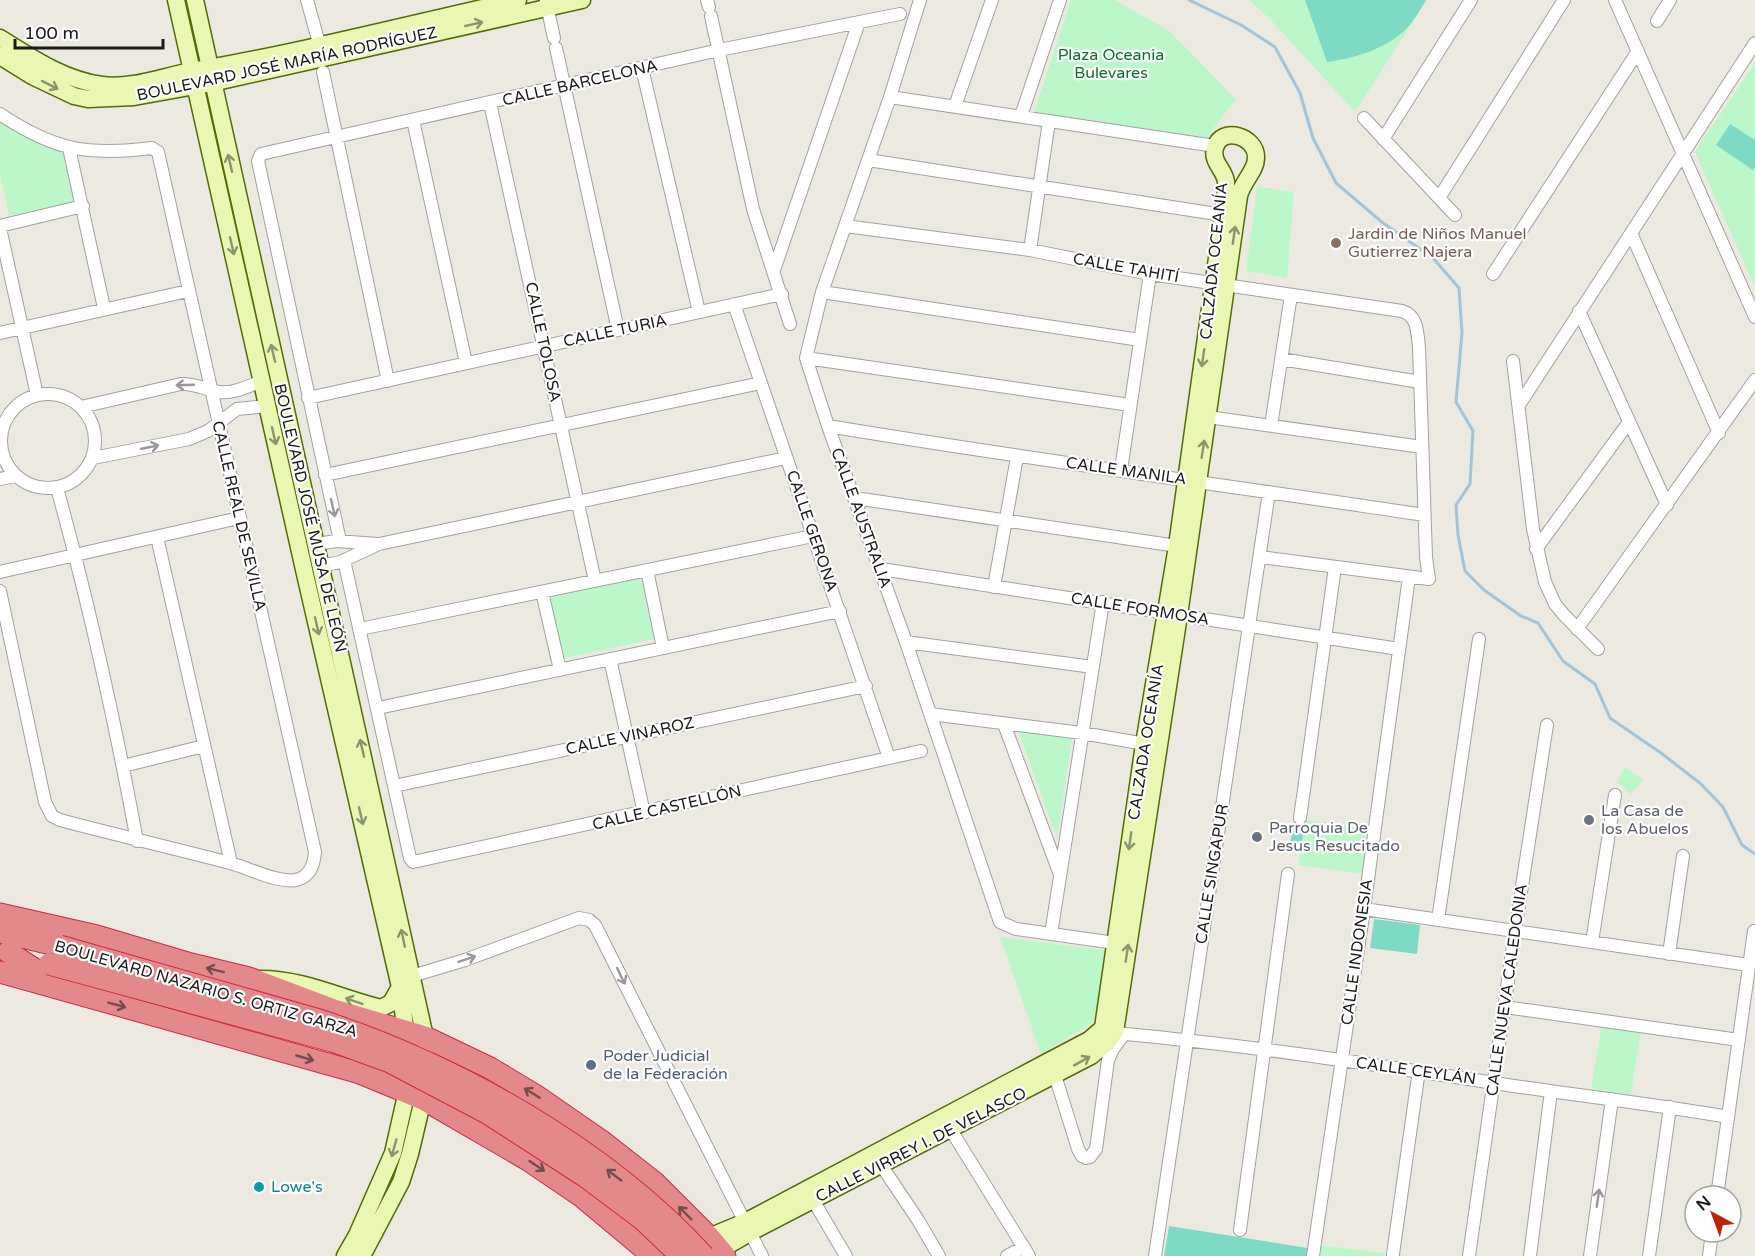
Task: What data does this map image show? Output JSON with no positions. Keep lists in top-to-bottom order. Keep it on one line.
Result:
{"streets":{"highway":["BOULEVARD NAZARIO S. ORTIZ GARZA"],"street":["BOULEVARD JOSÉ MARÍA RODRÍGUEZ","CALLE BARCELONA","CALZADA OCEANÍA","CALLE TAHITÍ","CALLE TURIA","CALLE TOLOSA","CALLE MANILA","CALLE REAL DE SEVILLA","BOULEVARD JOSÉ MUSA DE LEÓN","CALLE AUSTRALIA","CALLE GERONA","CALLE FORMOSA","CALLE VINAROZ","CALLE CASTELLÓN","CALLE SINGAPUR","CALLE INDONESIA","CALLE NUEVA CALEDONIA","CALLE CEYLÁN","CALLE VIRREY I. DE VELASCO"]},"crossings":[["BOULEVARD JOSÉ MARÍA RODRÍGUEZ","BOULEVARD JOSÉ MUSA DE LEÓN"],["CALLE BARCELONA","CALLE TURIA"],["CALLE BARCELONA","CALLE TOLOSA"],["CALZADA OCEANÍA","CALLE TAHITÍ"],["CALZADA OCEANÍA","CALLE MANILA"],["CALZADA OCEANÍA","CALLE AUSTRALIA"],["CALZADA OCEANÍA","CALLE FORMOSA"],["CALZADA OCEANÍA","CALLE CEYLÁN"],["CALZADA OCEANÍA","CALLE VIRREY I. DE VELASCO"],["CALLE TURIA","CALLE TOLOSA"],["CALLE TURIA","CALLE GERONA"],["CALLE MANILA","CALLE AUSTRALIA"],["CALLE MANILA","CALLE SINGAPUR"],["CALLE AUSTRALIA","CALLE FORMOSA"],["CALLE GERONA","CALLE VINAROZ"],["CALLE GERONA","CALLE CASTELLÓN"],["CALLE FORMOSA","CALLE SINGAPUR"],["CALLE FORMOSA","CALLE INDONESIA"],["CALLE VINAROZ","CALLE CASTELLÓN"],["CALLE SINGAPUR","CALLE CEYLÁN"],["CALLE INDONESIA","CALLE CEYLÁN"],["BOULEVARD NAZARIO S. ORTIZ GARZA","CALLE VIRREY I. DE VELASCO"],["CALLE NUEVA CALEDONIA","CALLE CEYLÁN"],["CALLE CEYLÁN","CALLE VIRREY I. DE VELASCO"]],"parks":["Plaza Oceania Bulevares"],"places":["Jardin de Niños Manuel Gutierrez Najera","La Casa de los Abuelos","Parroquia De Jesus Resucitado","Poder Judicial de la Federación","Lowe's"],"scale_bar":"100 m","north":"top left"}
